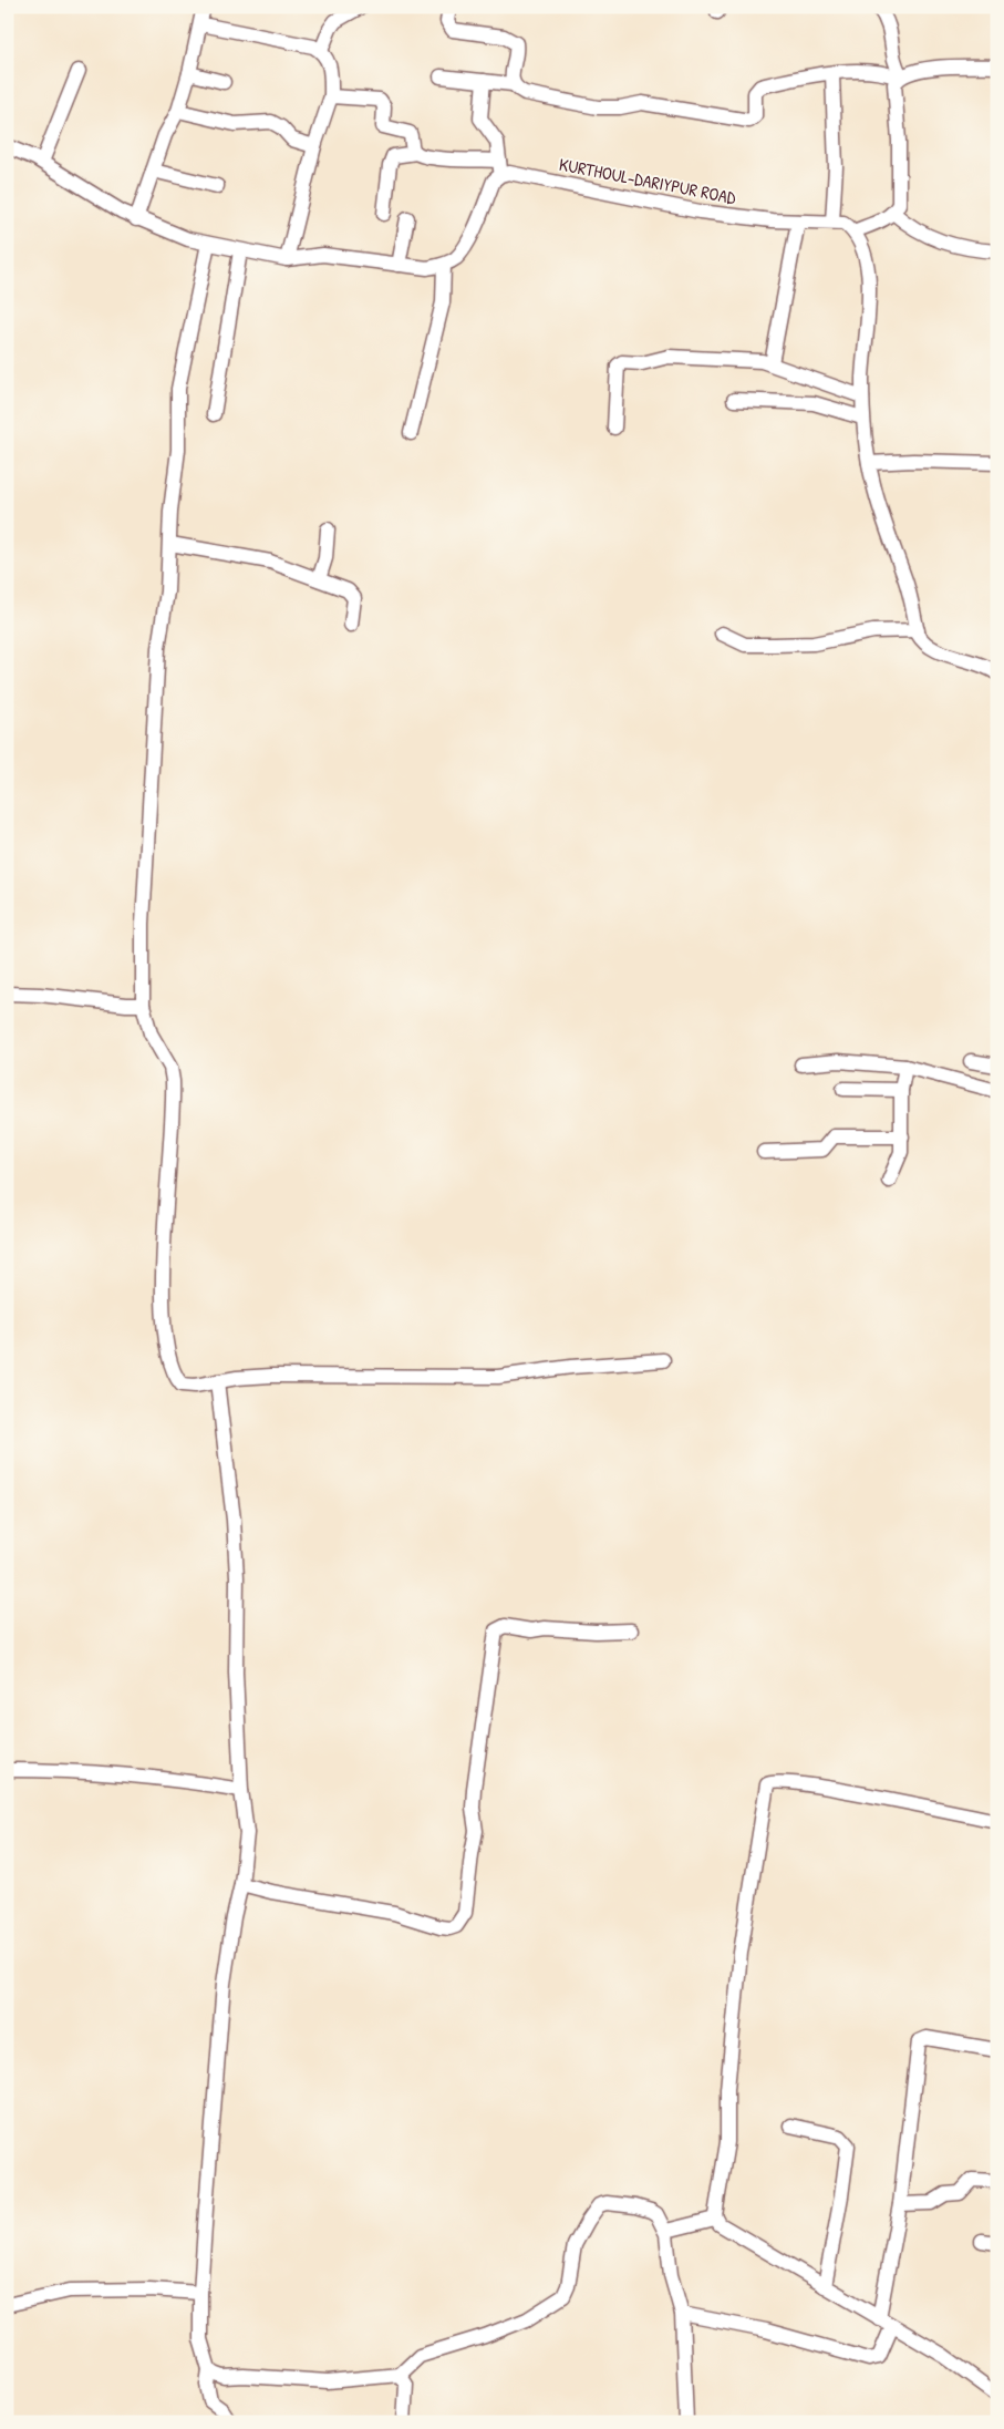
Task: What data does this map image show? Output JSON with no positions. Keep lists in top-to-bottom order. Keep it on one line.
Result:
{"streets":{"street":["KURTHOUL-DARIYPUR ROAD"]}}
